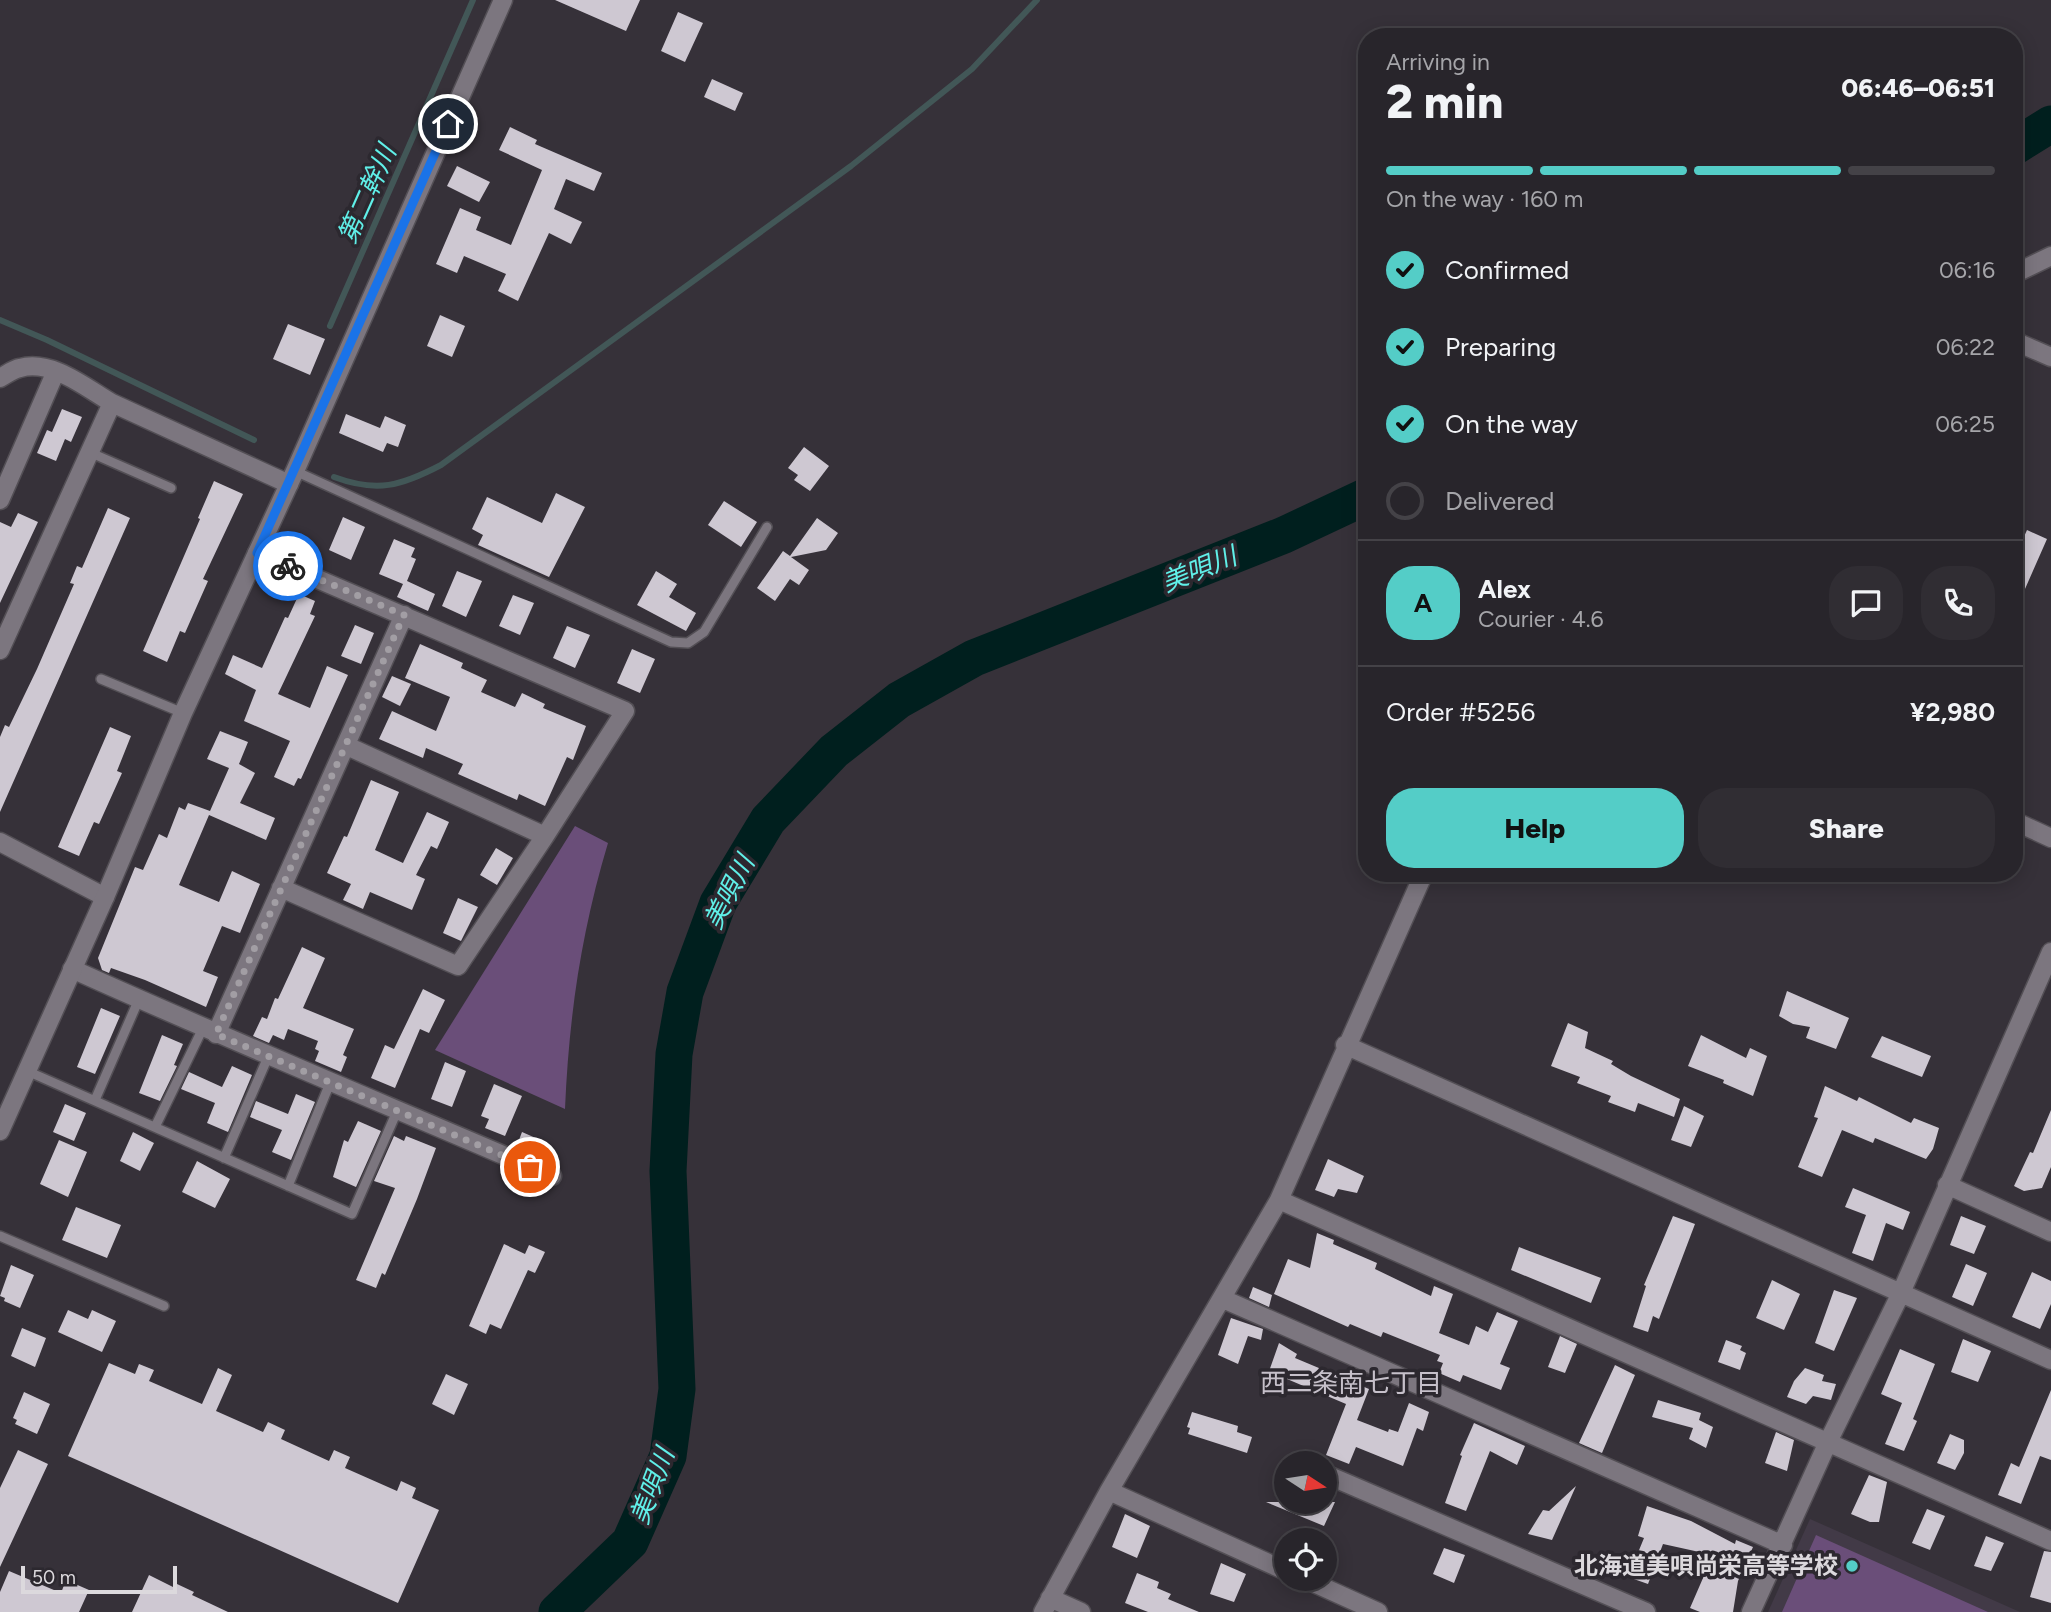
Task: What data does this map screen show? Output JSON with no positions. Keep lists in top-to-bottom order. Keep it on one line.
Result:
{"districts":["西二条南七丁目"],"water":["第二幹川","美唄川"],"places":["北海道美唄尚栄高等学校"],"scale_bar":"50 m","north":"right","page":{"heading":["2 min","Arriving in","06:46–06:51"],"panel":["Alex","Courier · 4.6","Order #5256","¥2,980"],"bar":"On the way · 160 m","list":[["Confirmed","06:16"],["Preparing","06:22"],["On the way","06:25"],"Delivered"],"round":"A","buttons":["Help","Share"],"scale":"50 m"}}
